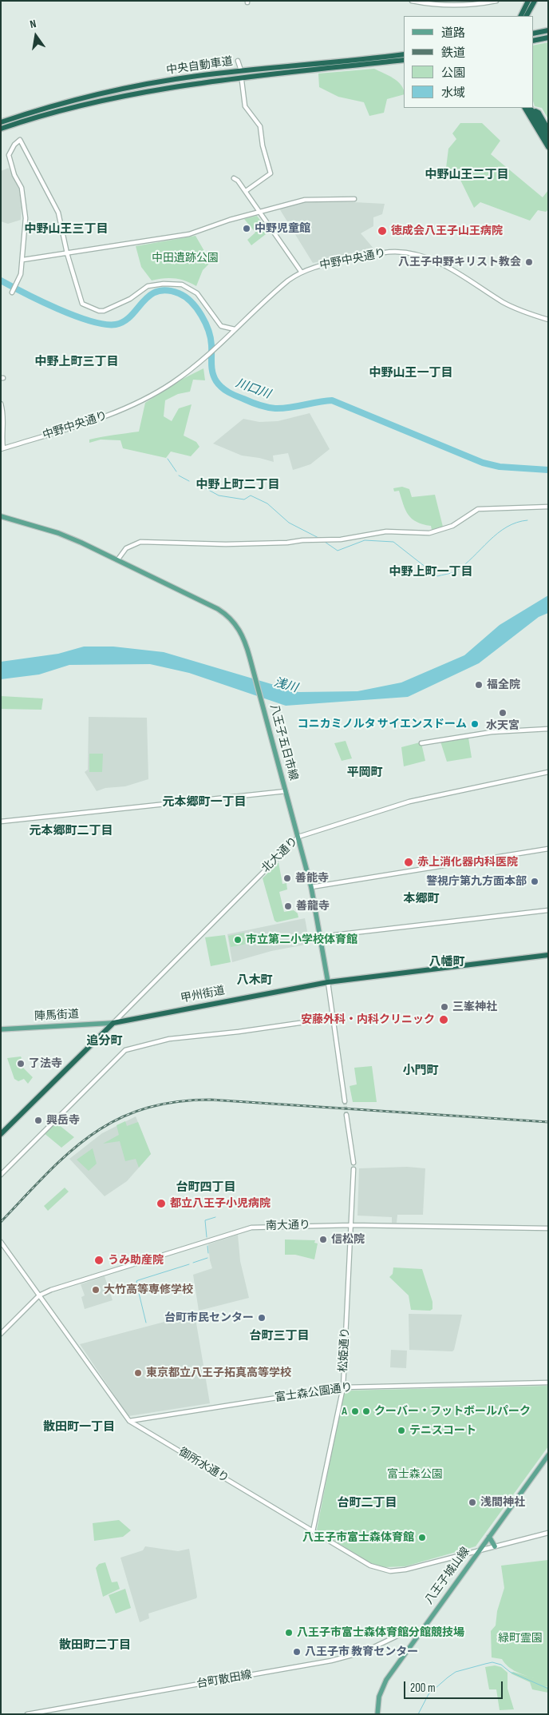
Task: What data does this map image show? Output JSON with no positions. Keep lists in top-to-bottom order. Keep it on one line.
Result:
{"streets":{"highway":["中央自動車道","甲州街道"],"main road":["八王子五日市線","陣馬街道","八王子城山線"],"street":["中野中央通り","北大通り","南大通り","松姫通り","富士森公園通り","御所水通り","台町散田線"]},"crossings":[["八王子五日市線","北大通り"],["八王子五日市線","甲州街道"],["北大通り","甲州街道"],["北大通り","陣馬街道"],["甲州街道","陣馬街道"],["南大通り","松姫通り"],["南大通り","御所水通り"],["松姫通り","富士森公園通り"],["松姫通り","御所水通り"],["富士森公園通り","御所水通り"],["御所水通り","八王子城山線"],["八王子城山線","台町散田線"]],"districts":["中野山王二丁目","中野山王三丁目","中野上町三丁目","中野山王一丁目","中野上町二丁目","中野上町一丁目","平岡町","元本郷町一丁目","元本郷町二丁目","本郷町","八幡町","八木町","追分町","小門町","台町四丁目","台町三丁目","散田町一丁目","台町二丁目","散田町二丁目"],"water":["川口川","浅川"],"parks":["中田遺跡公園","富士森公園","緑町霊園"],"places":["中野児童館","徳成会八王子山王病院","八王子中野キリスト教会","福全院","水天宮","コニカミノルタ サイエンスドーム","赤上消化器内科医院","善能寺","警視庁第九方面本部","善龍寺","市立第二小学校体育館","三峯神社","安藤外科・内科クリニック","了法寺","興岳寺","都立八王子小児病院","信松院","うみ助産院","大竹高等専修学校","台町市民センター","東京都立八王子拓真高等学校","A","クーバー・フットボールパーク","テニスコート","浅間神社","八王子市富士森体育館","八王子市富士森体育館分館競技場","八王子市 教育センター"],"legend":["道路","鉄道","公園","水域"],"scale_bar":"200 m","north":"top"}
